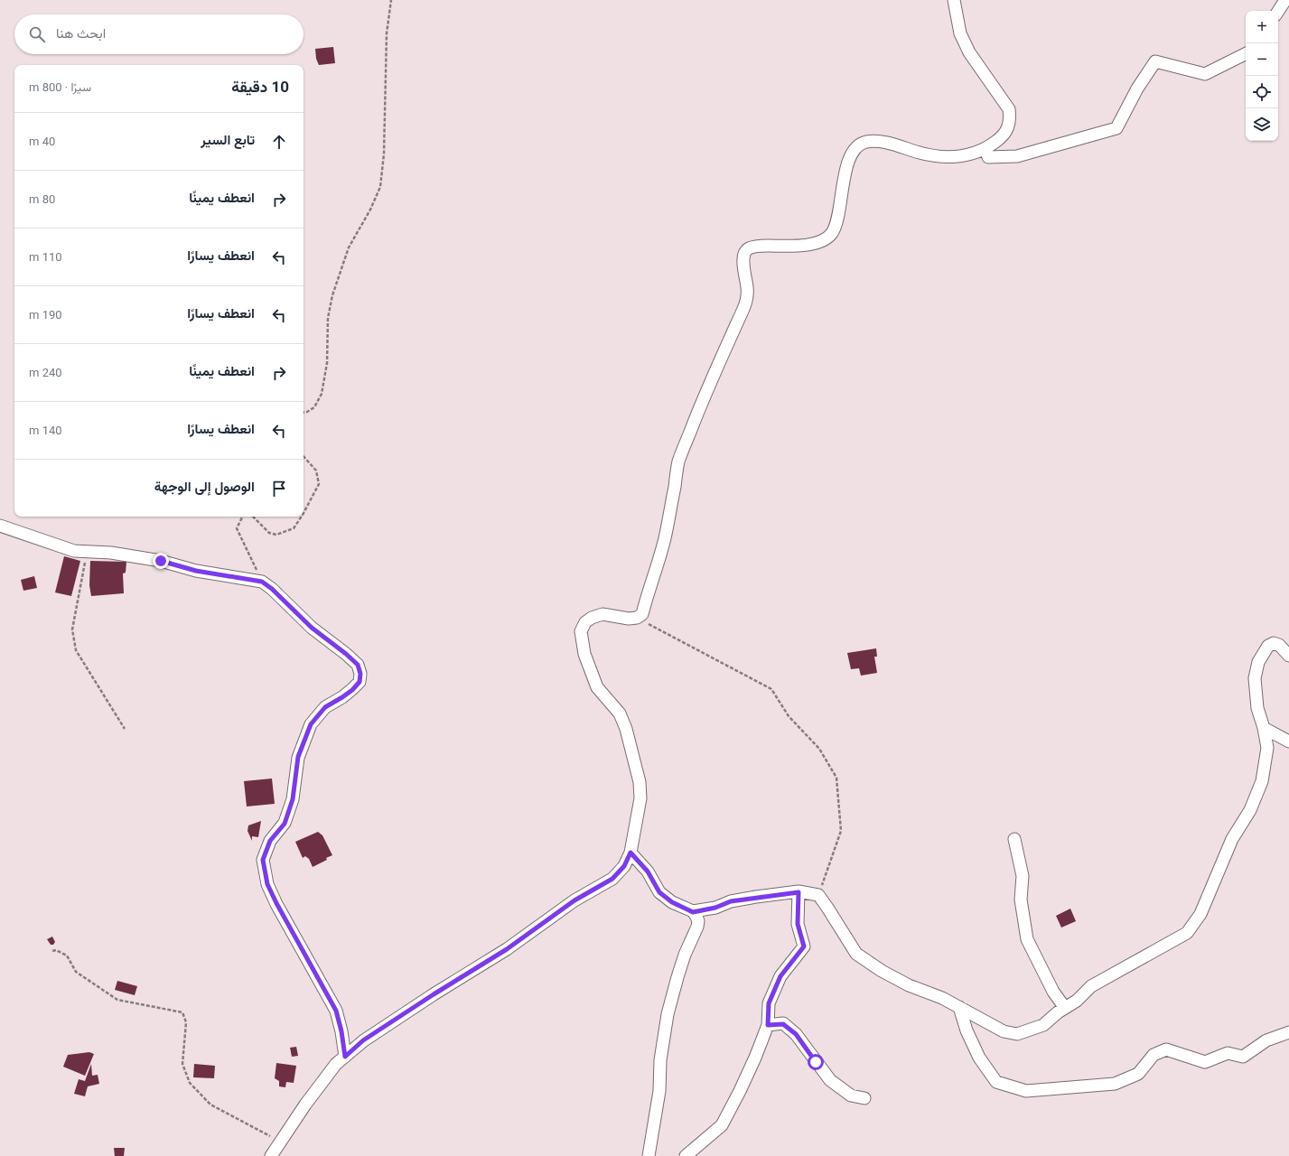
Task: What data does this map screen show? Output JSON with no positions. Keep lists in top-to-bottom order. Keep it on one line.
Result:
{"page":{"map_buttons":["+","−"],"search":"ابحث هنا","heading":["10 دقيقة","سيرًا · 800 m"],"list":[["تابع السير","40 m"],["انعطف يمينًا","80 m"],["انعطف يسارًا","110 m"],["انعطف يسارًا","190 m"],["انعطف يمينًا","240 m"],["انعطف يسارًا","140 m"],"الوصول إلى الوجهة"]}}
